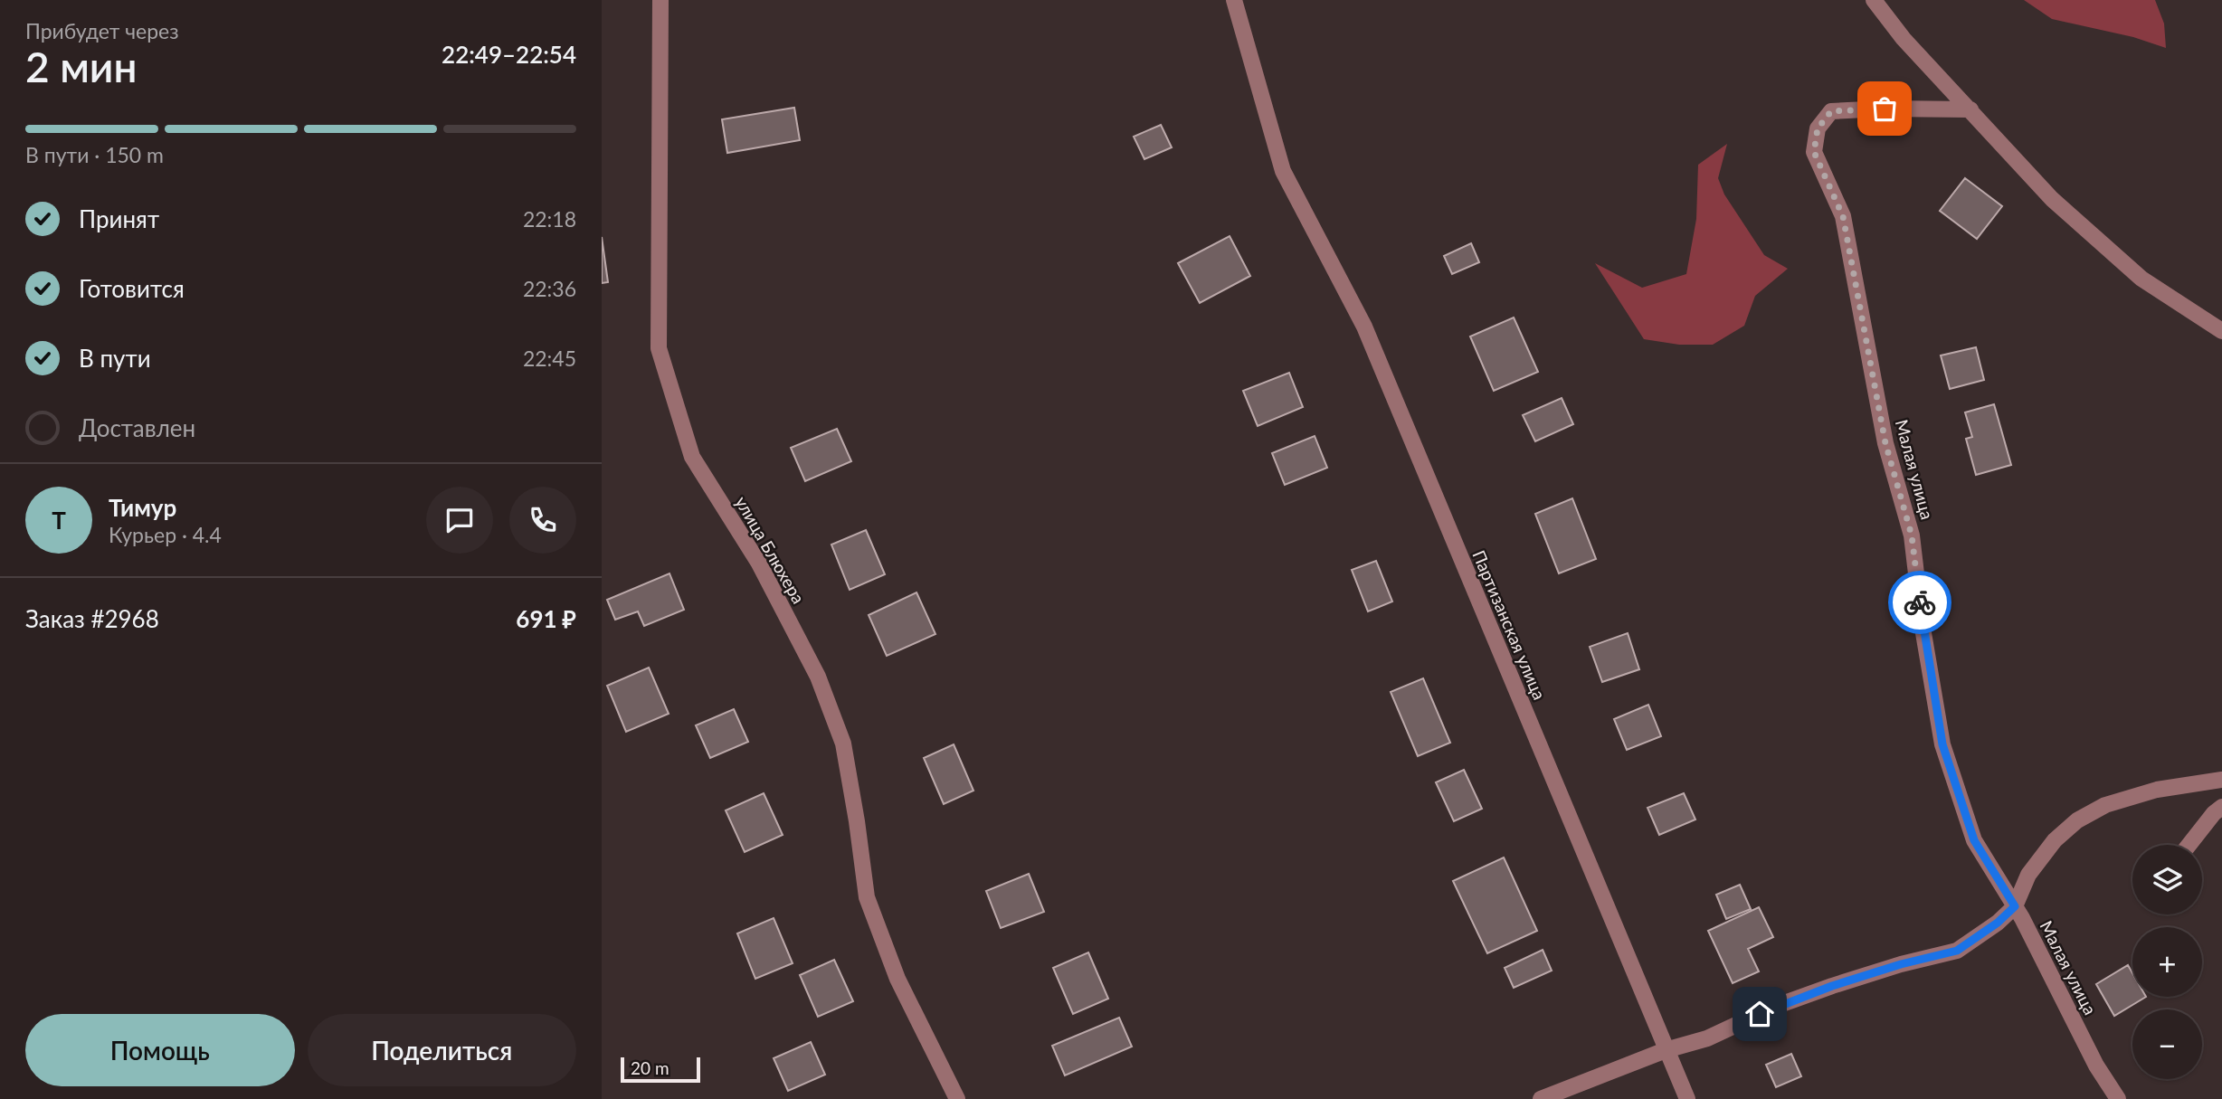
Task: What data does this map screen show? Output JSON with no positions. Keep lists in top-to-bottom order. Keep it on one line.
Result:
{"streets":{"street":["Малая улица","улица Блюхера","Партизанская улица"]},"scale_bar":"20 m","page":{"heading":["2 мин","Прибудет через","22:49–22:54"],"panel":["Тимур","Курьер · 4.4","Заказ #2968","691 ₽"],"bar":"В пути · 150 m","list":[["Принят","22:18"],["Готовится","22:36"],["В пути","22:45"],"Доставлен"],"round":"Т","map_buttons":["+","−"],"buttons":["Помощь","Поделиться"],"scale":"20 m"}}
